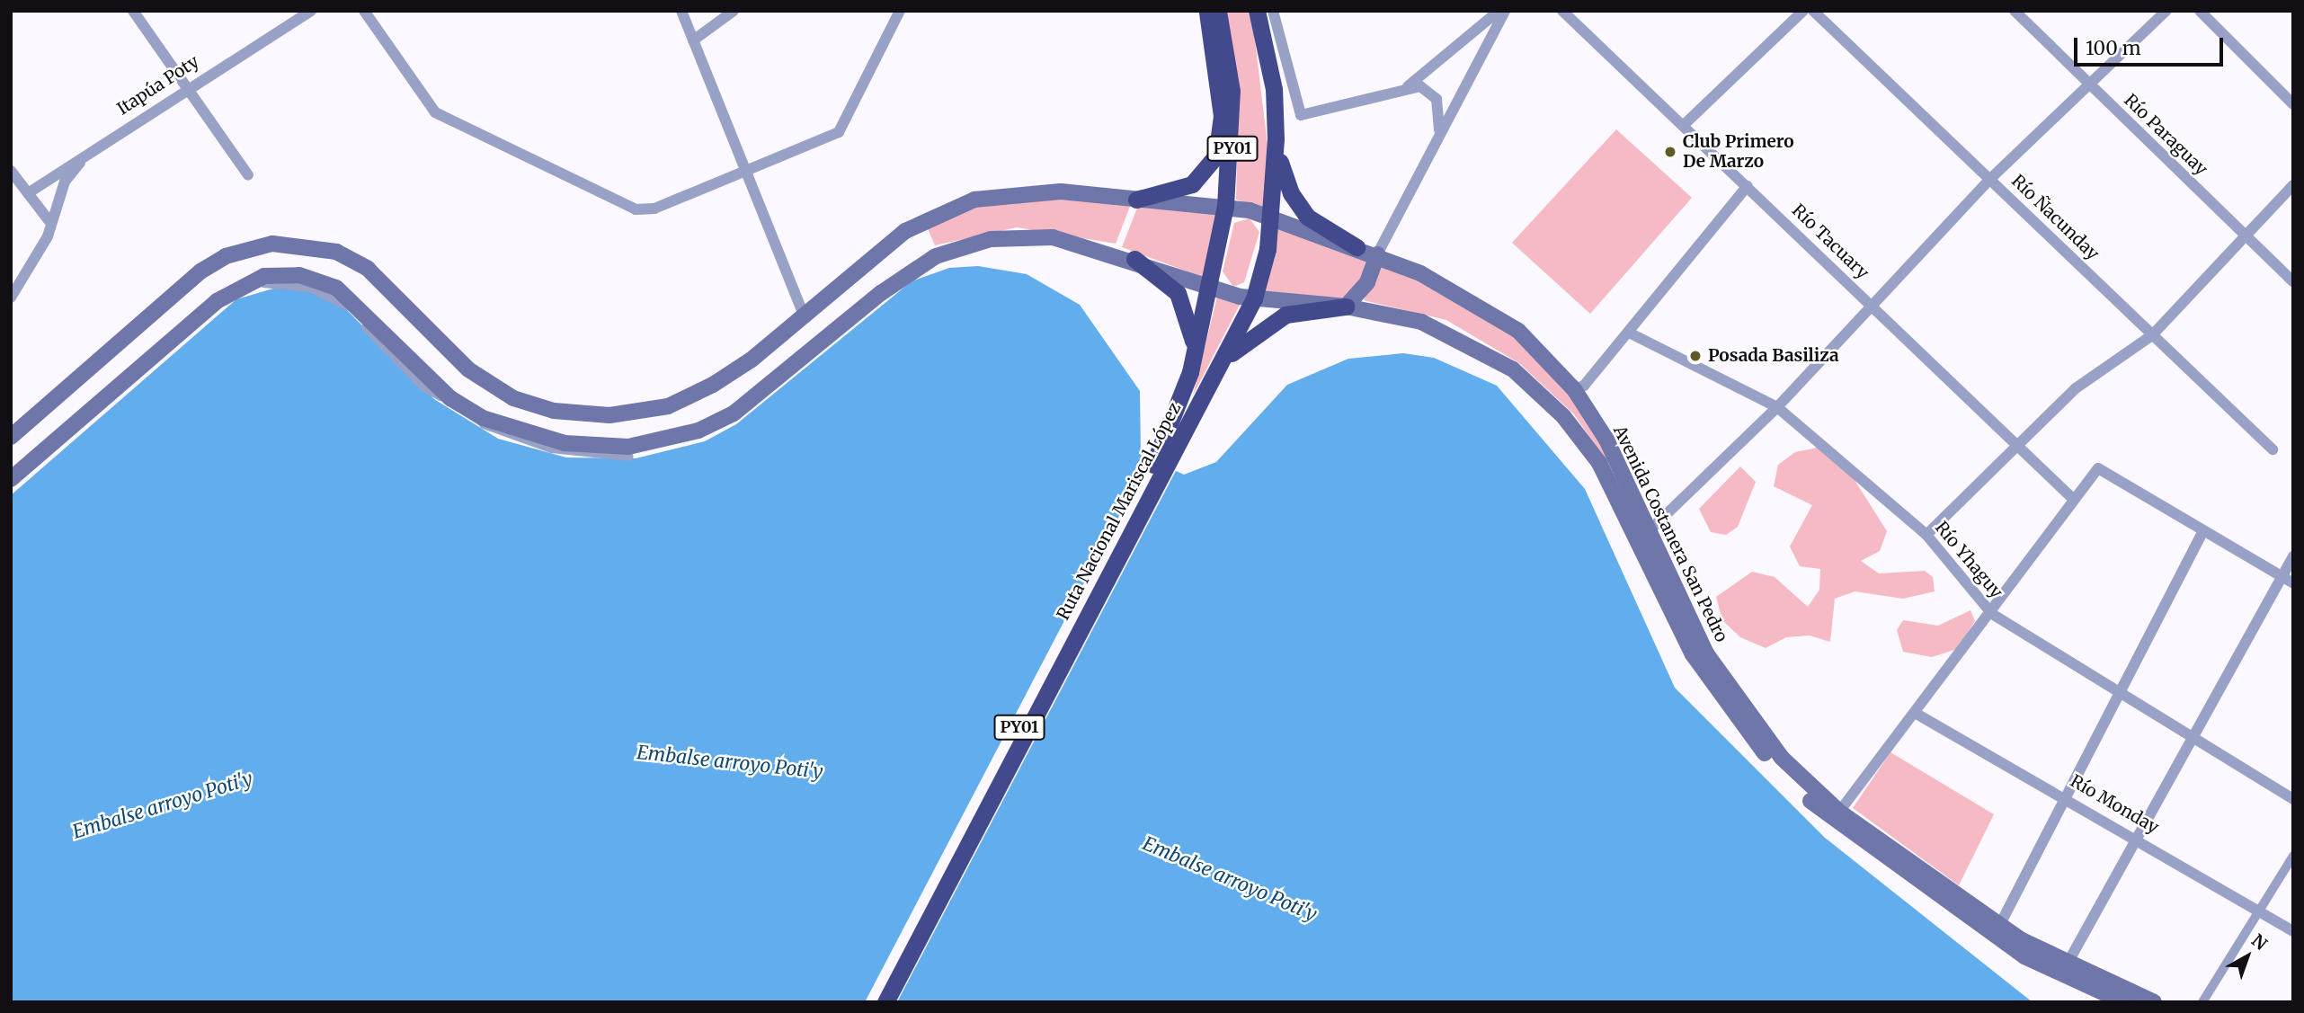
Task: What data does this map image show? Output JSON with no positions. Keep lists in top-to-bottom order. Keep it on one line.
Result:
{"streets":{"highway":["PY01","Ruta Nacional Mariscal López"],"main road":["Avenida Costanera San Pedro"],"street":["Itapúa Poty","Río Paraguay","Río Ñacunday","Río Tacuary","Río Yhaguy","Río Monday"]},"crossings":[["Ruta Nacional Mariscal López","Avenida Costanera San Pedro"]],"water":["Embalse arroyo Poti'y"],"places":["Club Primero De Marzo","Posada Basiliza"],"scale_bar":"100 m","north":"top right"}
